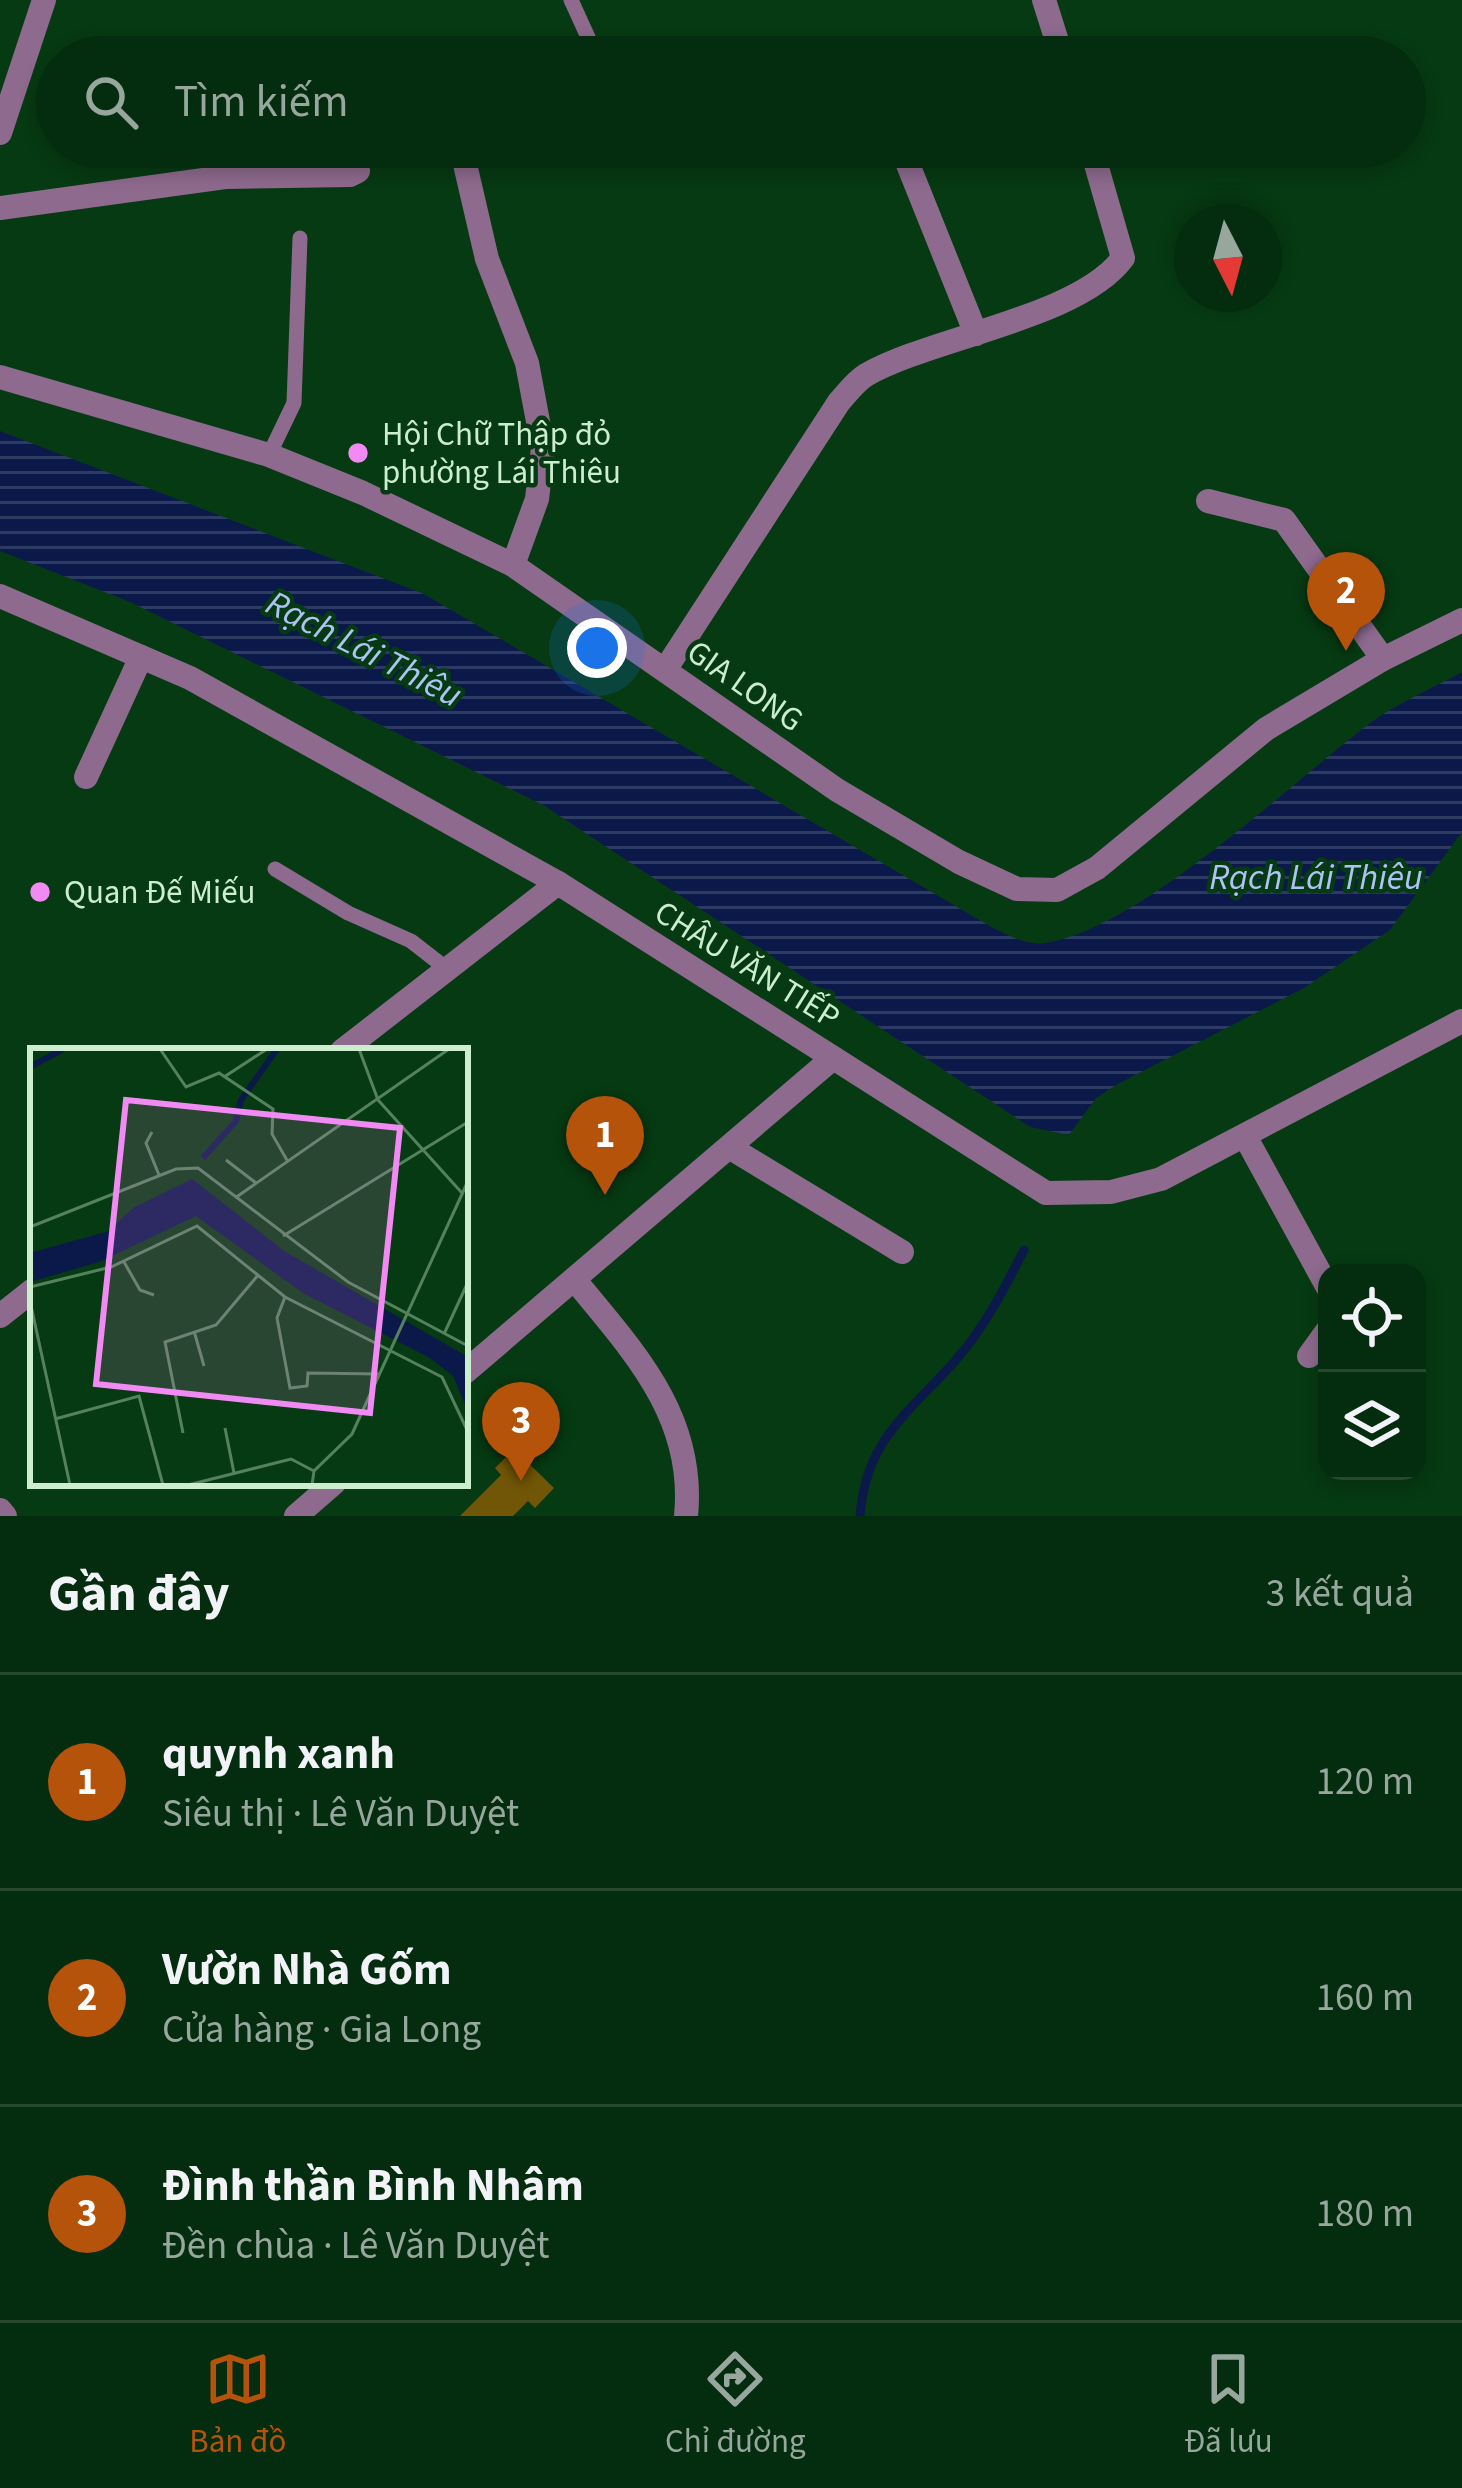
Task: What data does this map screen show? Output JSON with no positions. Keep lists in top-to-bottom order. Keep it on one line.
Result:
{"streets":{"street":["GIA LONG","CHÂU VĂN TIẾP"]},"water":["Rạch Lái Thiêu"],"places":["Hội Chữ Thập đỏ phường Lái Thiêu","Quan Đế Miếu"],"north":"bottom","page":{"search":"Tìm kiếm","pins":["2","1","3"],"heading":["Gần đây","3 kết quả"],"list":[{"mark":"1","name":"quynh xanh","note":"Siêu thị · Lê Văn Duyệt","value":"120 m"},{"mark":"2","name":"Vườn Nhà Gốm","note":"Cửa hàng · Gia Long","value":"160 m"},{"mark":"3","name":"Đình thần Bình Nhâm","note":"Đền chùa · Lê Văn Duyệt","value":"180 m"}],"nav":["Bản đồ","Chỉ đường","Đã lưu"]}}
